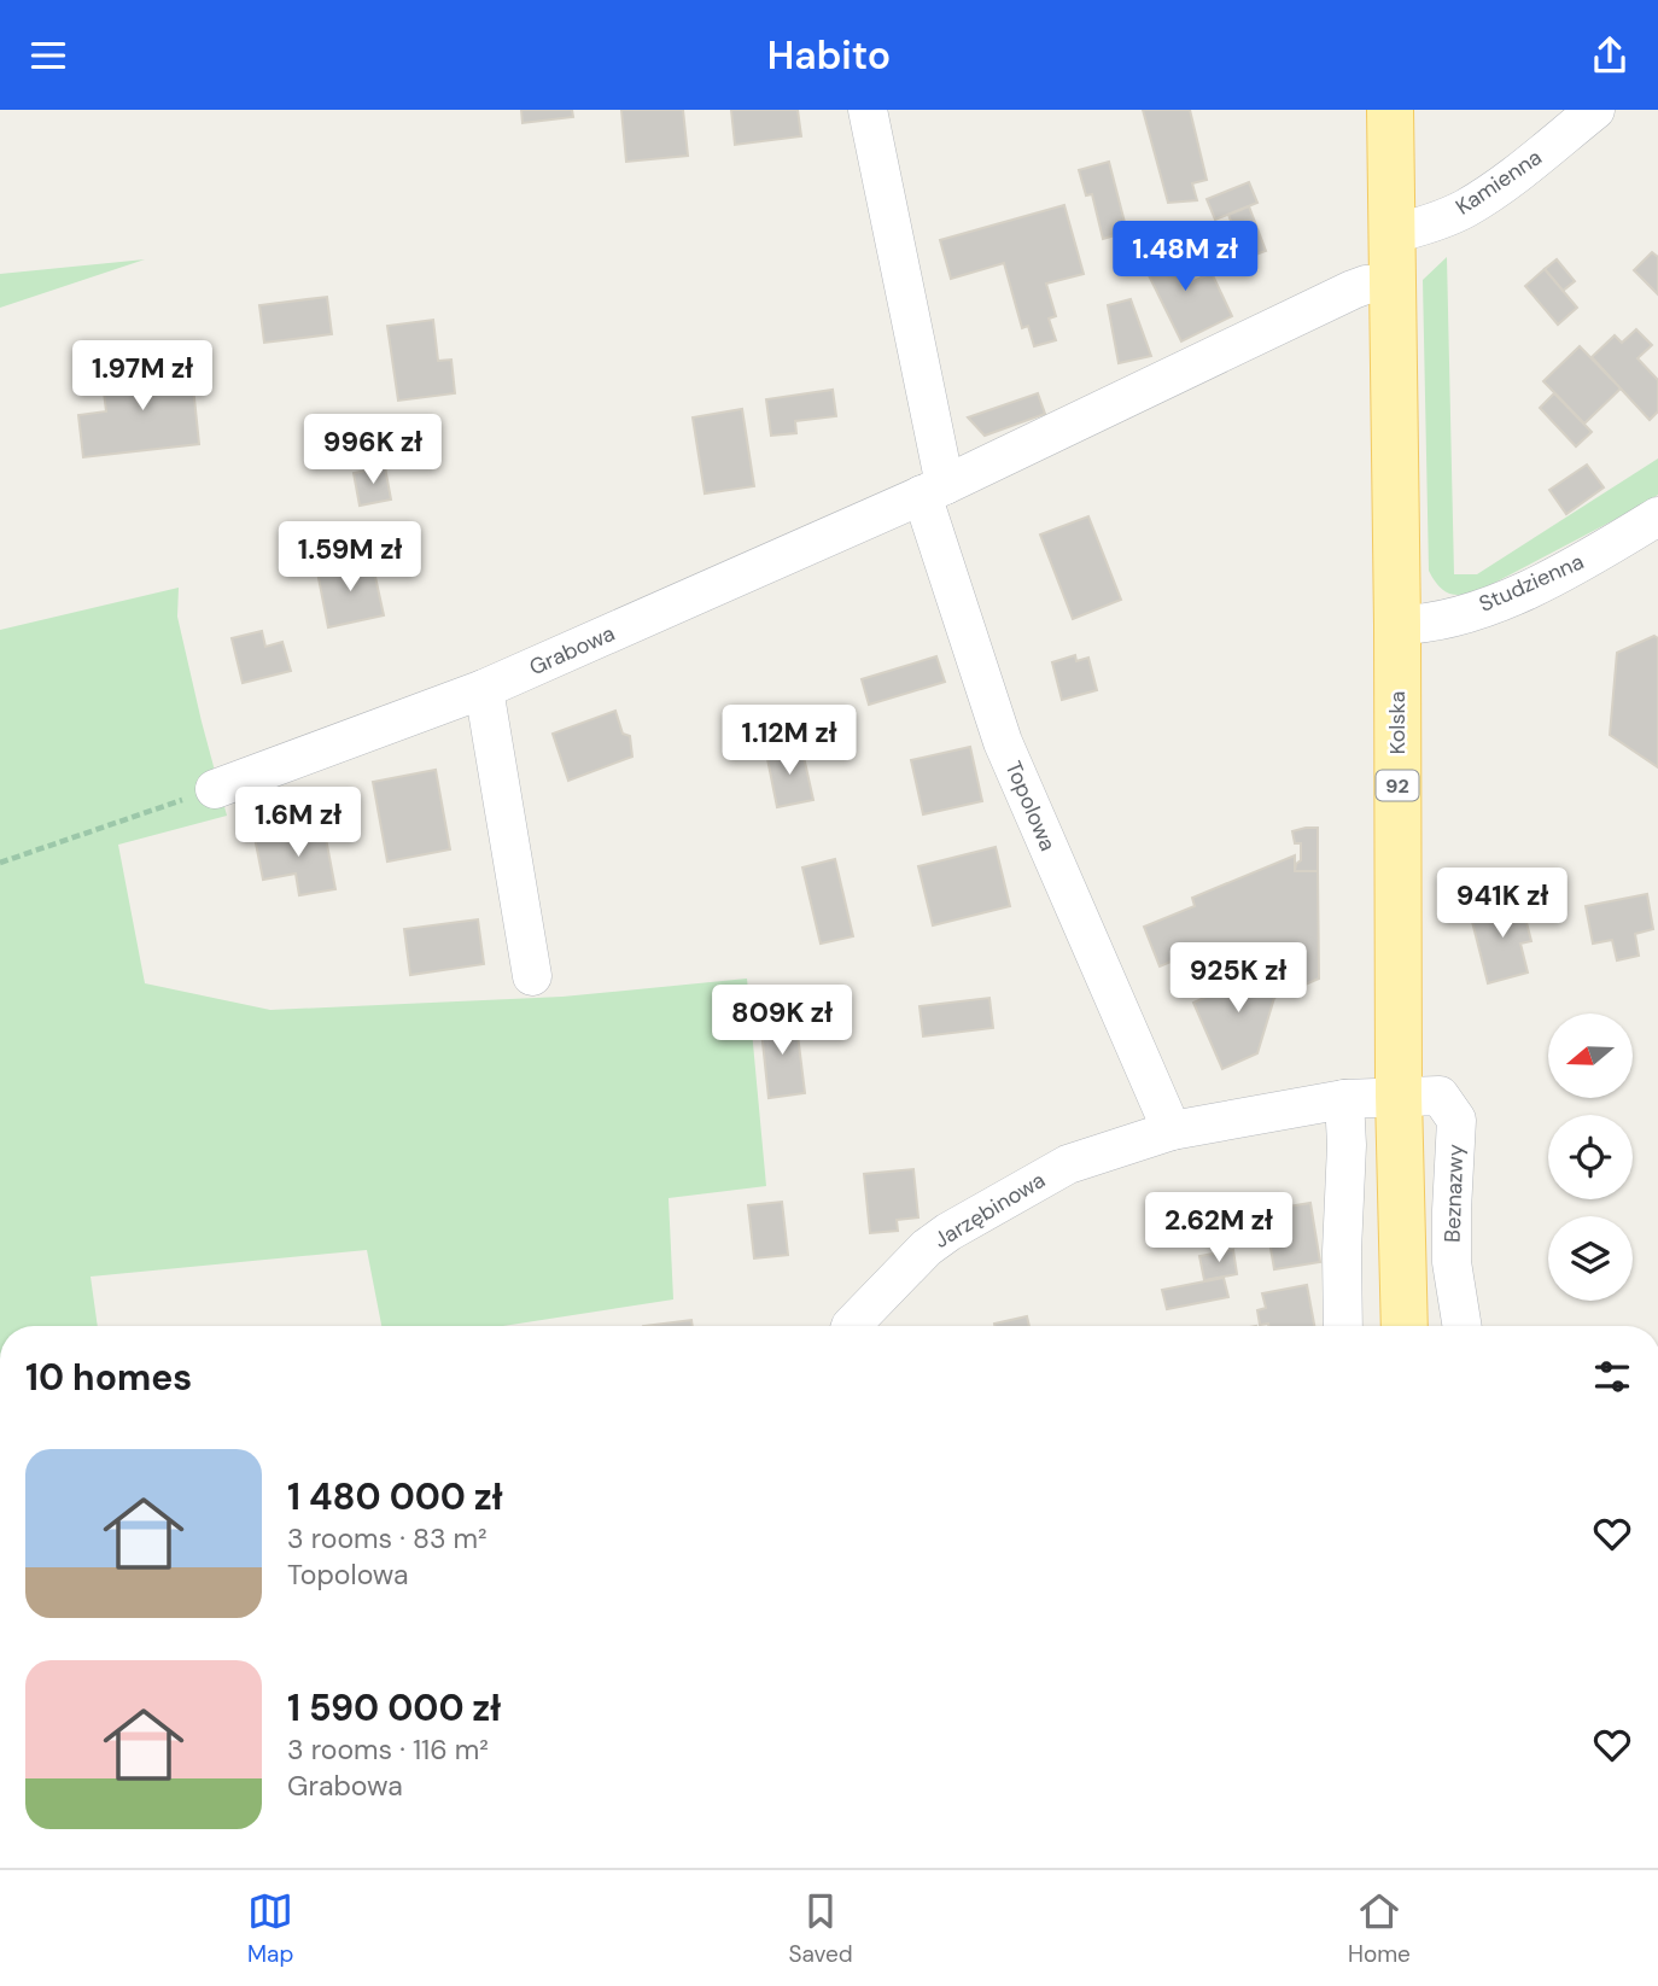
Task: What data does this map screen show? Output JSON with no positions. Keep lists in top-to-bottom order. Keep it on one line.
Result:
{"streets":{"main road":["Kolska","92"],"street":["Kamienna","Studzienna","Grabowa","Topolowa","Beznazwy","Jarzębinowa"]},"crossings":[["Kamienna","Kolska"],["Studzienna","Kolska"],["Grabowa","Topolowa"],["Kolska","Beznazwy"],["Topolowa","Jarzębinowa"]],"north":"left","page":{"header":"Habito","price":["1.48M zł","1.97M zł","996K zł","1.59M zł","1.12M zł","1.6M zł","941K zł","925K zł","809K zł","2.62M zł"],"heading":"10 homes","list":[{"name":"1 480 000 zł","note":"3 rooms · 83 m² · Topolowa"},{"name":"1 590 000 zł","note":"3 rooms · 116 m² · Grabowa"}],"tabs":["Map","Saved","Home"]}}
